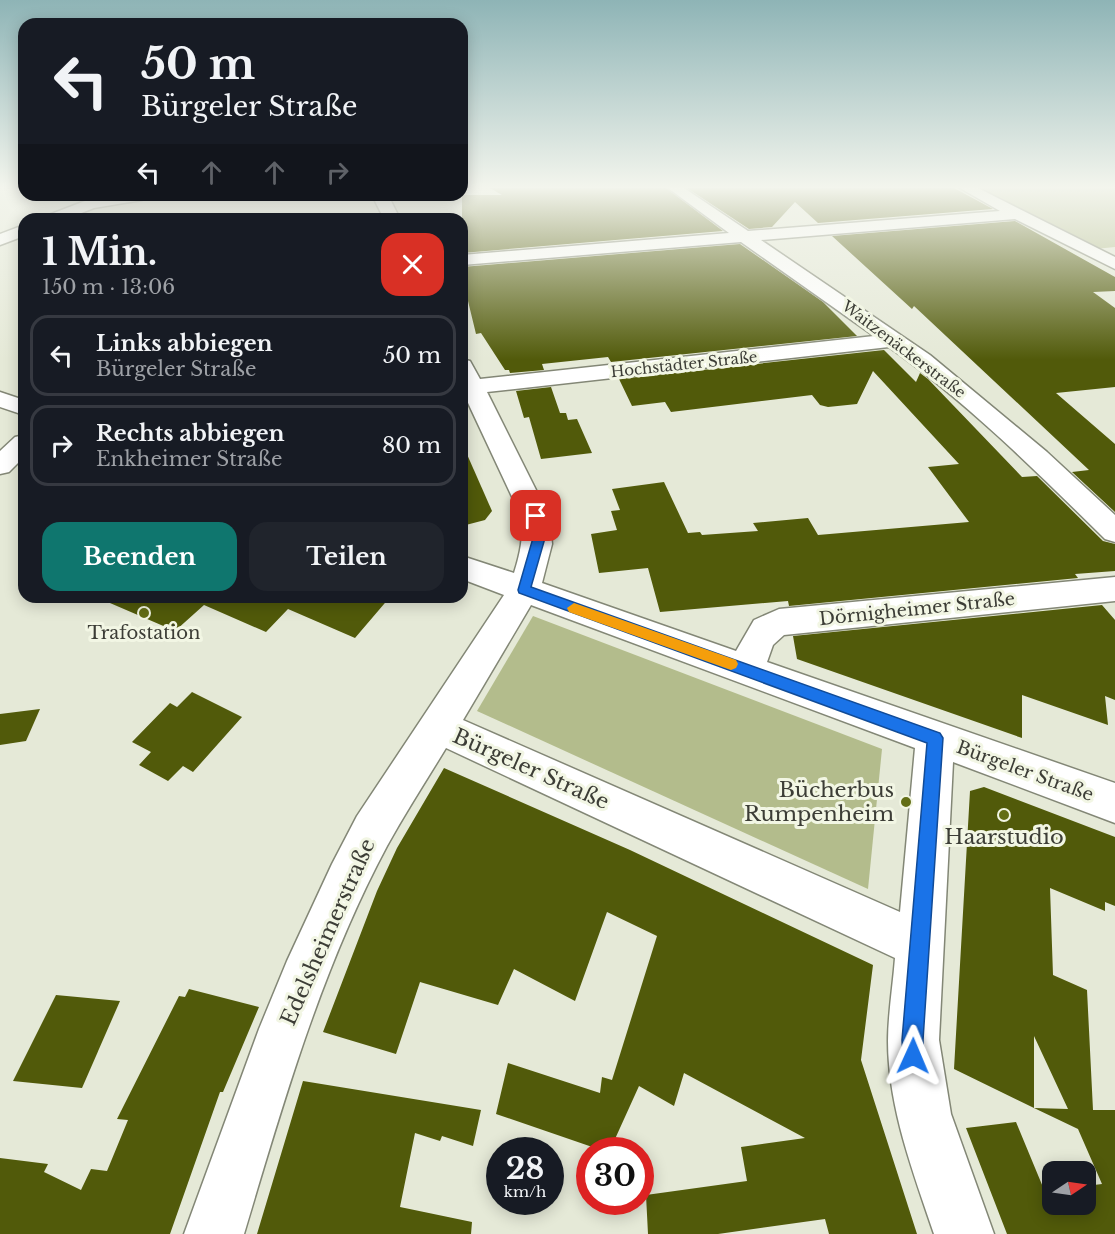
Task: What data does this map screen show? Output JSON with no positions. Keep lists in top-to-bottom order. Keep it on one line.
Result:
{"streets":{"street":["Waitzenäckerstraße","Hochstädter Straße","Dörnigheimer Straße","Bürgeler Straße","Edelsheimerstraße"]},"crossings":[["Waitzenäckerstraße","Hochstädter Straße"],["Dörnigheimer Straße","Bürgeler Straße"],["Bürgeler Straße","Edelsheimerstraße"]],"places":["Trafostation","Bücherbus Rumpenheim","Haarstudio"],"north":"right","page":{"turn":["50 m","Bürgeler Straße"],"heading":["1 Min.","150 m · 13:06"],"list":[{"name":"Links abbiegen","note":"Bürgeler Straße","value":"50 m"},{"name":"Rechts abbiegen","note":"Enkheimer Straße","value":"80 m"}],"buttons":["Beenden","Teilen"],"speed":"28 km/h","limit":"30"}}
